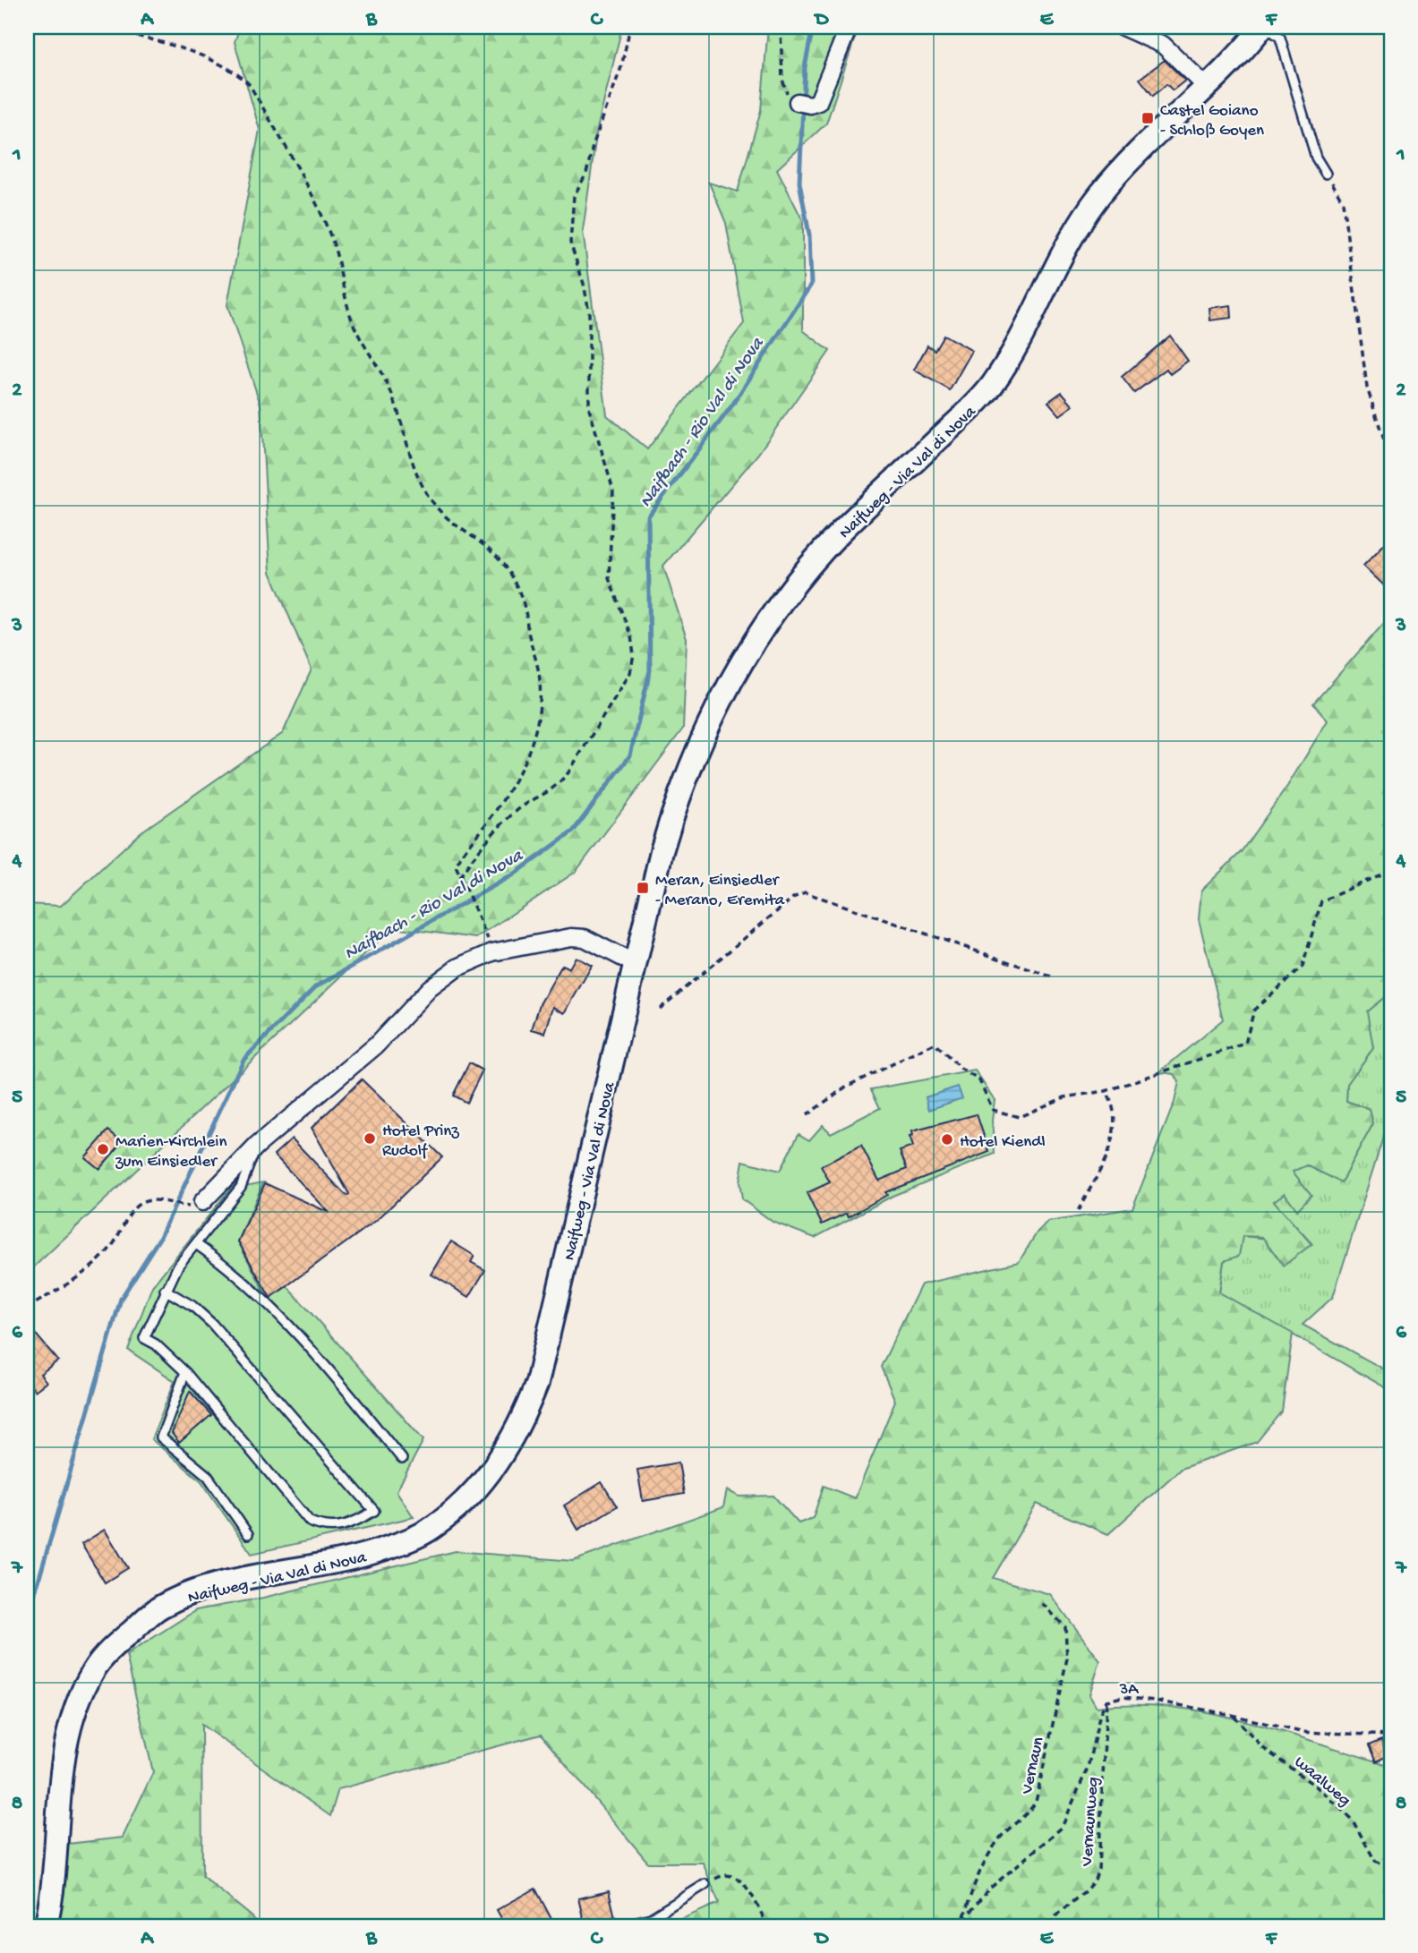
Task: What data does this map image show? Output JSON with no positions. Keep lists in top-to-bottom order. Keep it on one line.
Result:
{"streets":{"main road":["Naifweg - Via Val di Nova"],"path":["3A","Vernaun","waalweg","Vernaunweg"]},"crossings":[["3A","Vernaun"],["3A","waalweg"],["3A","Vernaunweg"]],"water":["Naifbach - Rio Val di Nova"],"places":{"transit":["Castel Goiano - Schloß Goyen","Meran, Einsiedler - Merano, Eremita"],"other":["Hotel Prinz Rudolf","Hotel Kiendl","Marien-Kirchlein zum Einsiedler"]},"grid":{"columns":["A","B","C","D","E","F"],"rows":["1","2","3","4","5","6","7","8"]}}
